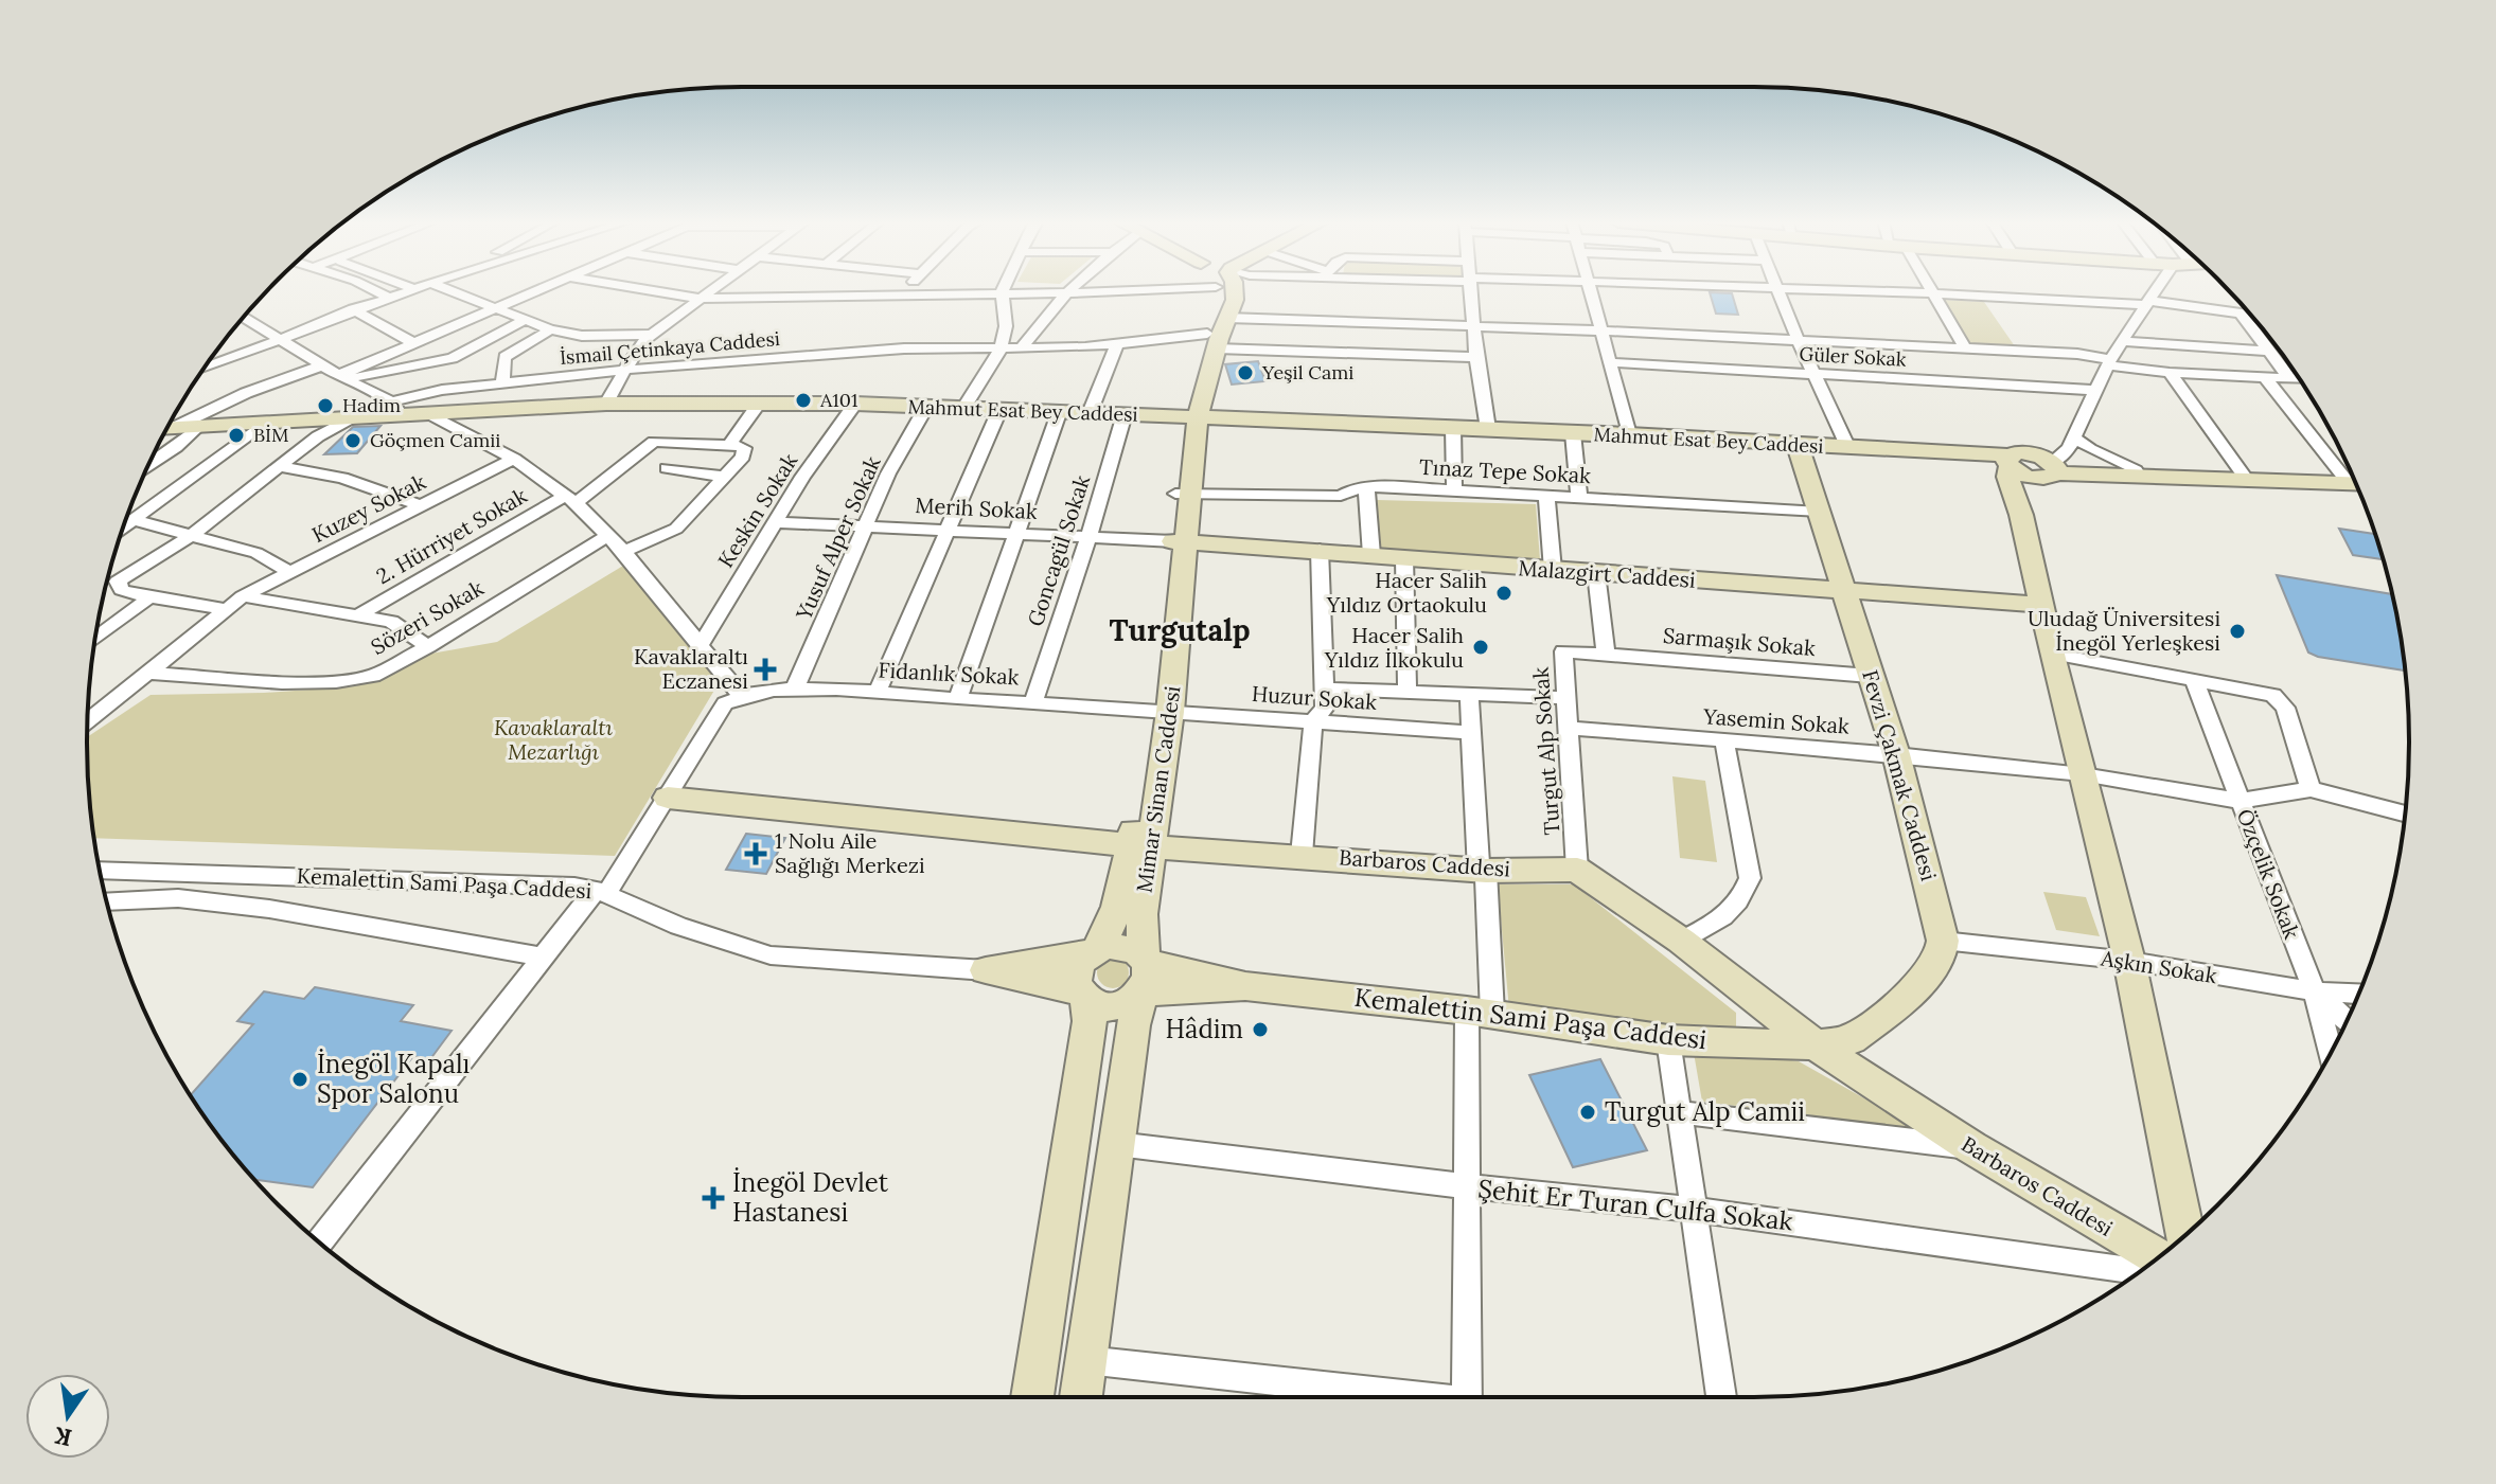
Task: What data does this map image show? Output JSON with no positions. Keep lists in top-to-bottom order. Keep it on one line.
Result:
{"streets":{"main road":["Mahmut Esat Bey Caddesi","Malazgirt Caddesi","Fevzi Çakmak Caddesi","Mimar Sinan Caddesi","Barbaros Caddesi","Kemalettin Sami Paşa Caddesi"],"street":["İsmail Çetinkaya Caddesi","Güler Sokak","Tınaz Tepe Sokak","Kuzey Sokak","Merih Sokak","Keskin Sokak","2. Hürriyet Sokak","Yusuf Alper Sokak","Goncagül Sokak","Sözeri Sokak","Sarmaşık Sokak","Fidanlık Sokak","Huzur Sokak","Yasemin Sokak","Turgut Alp Sokak","Özçelik Sokak","Aşkın Sokak","Şehit Er Turan Culfa Sokak"]},"crossings":[["İsmail Çetinkaya Caddesi","Mahmut Esat Bey Caddesi"],["Mahmut Esat Bey Caddesi","Keskin Sokak"],["Mahmut Esat Bey Caddesi","Yusuf Alper Sokak"],["Mahmut Esat Bey Caddesi","Goncagül Sokak"],["Mahmut Esat Bey Caddesi","Fevzi Çakmak Caddesi"],["Mahmut Esat Bey Caddesi","Mimar Sinan Caddesi"],["Tınaz Tepe Sokak","Fevzi Çakmak Caddesi"],["Tınaz Tepe Sokak","Mimar Sinan Caddesi"],["Kuzey Sokak","Sözeri Sokak"],["Merih Sokak","Keskin Sokak"],["Merih Sokak","Yusuf Alper Sokak"],["Merih Sokak","Goncagül Sokak"],["Merih Sokak","Malazgirt Caddesi"],["Merih Sokak","Mimar Sinan Caddesi"],["Yusuf Alper Sokak","Fidanlık Sokak"],["Goncagül Sokak","Fidanlık Sokak"],["Malazgirt Caddesi","Fevzi Çakmak Caddesi"],["Malazgirt Caddesi","Mimar Sinan Caddesi"],["Sarmaşık Sokak","Turgut Alp Sokak"],["Sarmaşık Sokak","Fevzi Çakmak Caddesi"],["Fidanlık Sokak","Huzur Sokak"],["Fidanlık Sokak","Mimar Sinan Caddesi"],["Huzur Sokak","Mimar Sinan Caddesi"],["Yasemin Sokak","Turgut Alp Sokak"],["Yasemin Sokak","Fevzi Çakmak Caddesi"],["Yasemin Sokak","Özçelik Sokak"],["Turgut Alp Sokak","Barbaros Caddesi"],["Fevzi Çakmak Caddesi","Aşkın Sokak"],["Mimar Sinan Caddesi","Barbaros Caddesi"],["Mimar Sinan Caddesi","Kemalettin Sami Paşa Caddesi"],["Mimar Sinan Caddesi","Şehit Er Turan Culfa Sokak"],["Barbaros Caddesi","Kemalettin Sami Paşa Caddesi"],["Özçelik Sokak","Aşkın Sokak"]],"districts":["Turgutalp"],"parks":["Kavaklaraltı Mezarlığı"],"places":{"other":["Yeşil Cami","A101","Hadim","BİM","Göçmen Camii","Hacer Salih Yıldız Ortaokulu","Uludağ Üniversitesi İnegöl Yerleşkesi","Hacer Salih Yıldız İlkokulu","Hâdim","İnegöl Kapalı Spor Salonu","Turgut Alp Camii"],"health":["Kavaklaraltı Eczanesi","1 Nolu Aile Sağlığı Merkezi","İnegöl Devlet Hastanesi"]},"north":"bottom"}
